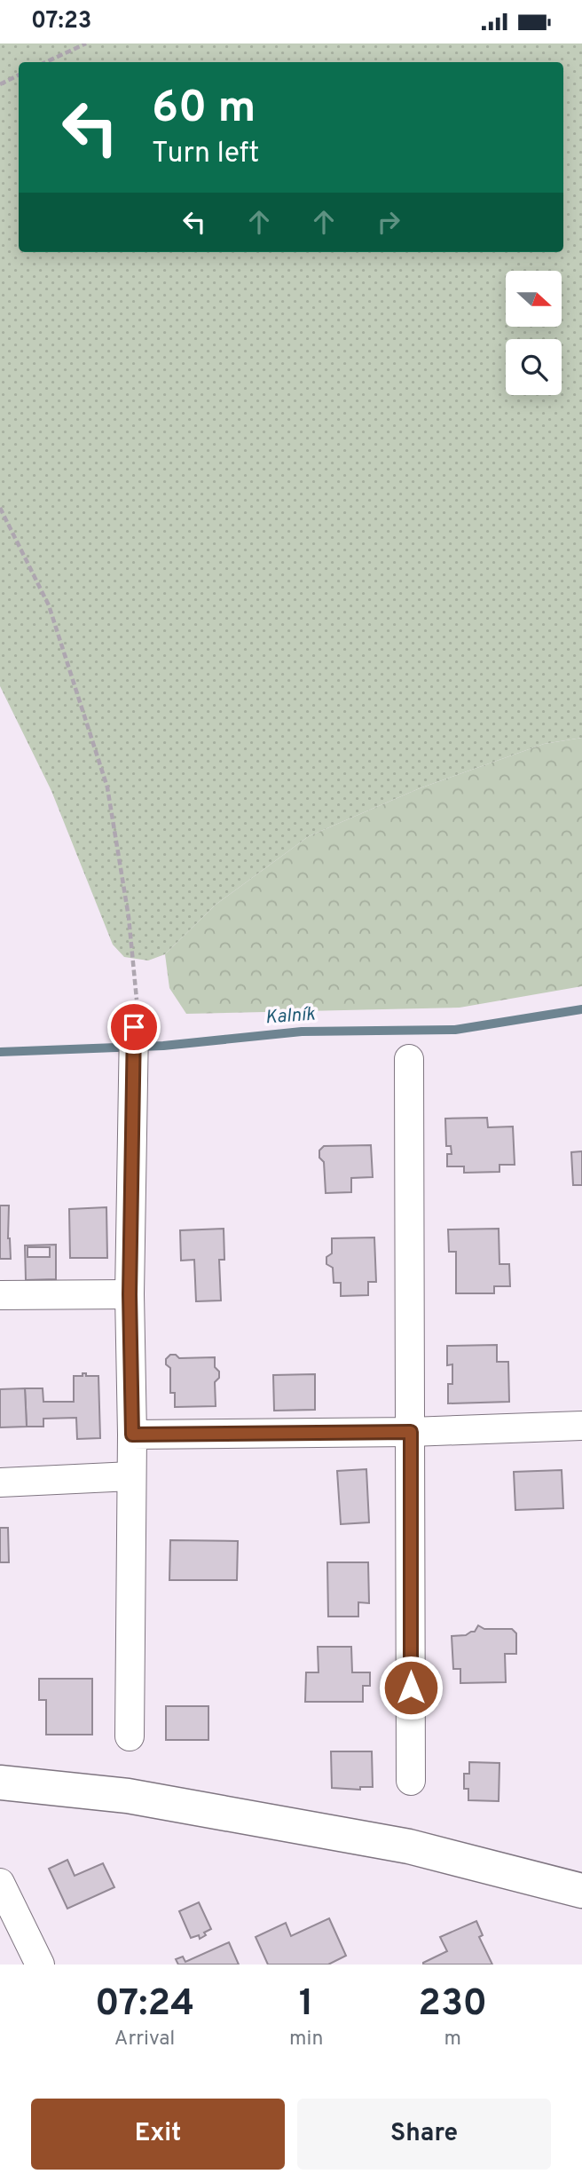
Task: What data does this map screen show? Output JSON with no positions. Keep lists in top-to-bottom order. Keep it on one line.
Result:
{"water":["Kalník"],"north":"right","page":{"status":"07:23","turn":["60 m","Turn left"],"eta":["07:24","Arrival","1","min","230","m"],"buttons":["Exit","Share"]}}
